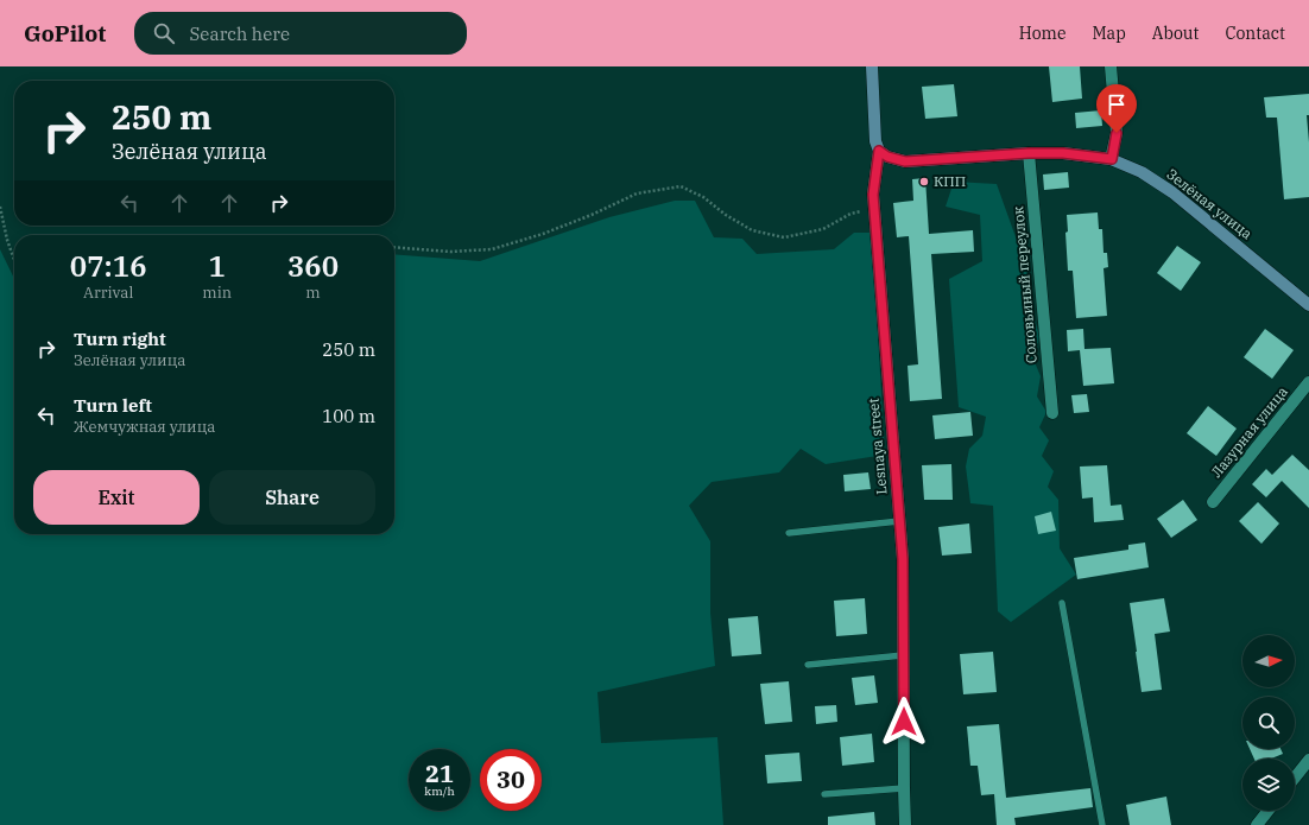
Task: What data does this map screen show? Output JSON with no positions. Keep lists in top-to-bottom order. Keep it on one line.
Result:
{"streets":{"street":["Зелёная улица","Соловьиный переулок","Лазурная улица","Lesnaya street"]},"crossings":[["Зелёная улица","Соловьиный переулок"],["Зелёная улица","Lesnaya street"]],"places":["КПП"],"north":"right","page":{"header":"GoPilot","search":"Search here","nav":["Home","Map","About","Contact"],"turn":["250 m","Зелёная улица"],"eta":["07:16","Arrival","1","min","360","m"],"list":[{"name":"Turn right","note":"Зелёная улица","value":"250 m"},{"name":"Turn left","note":"Жемчужная улица","value":"100 m"}],"buttons":["Exit","Share"],"speed":"21 km/h","limit":"30"}}
